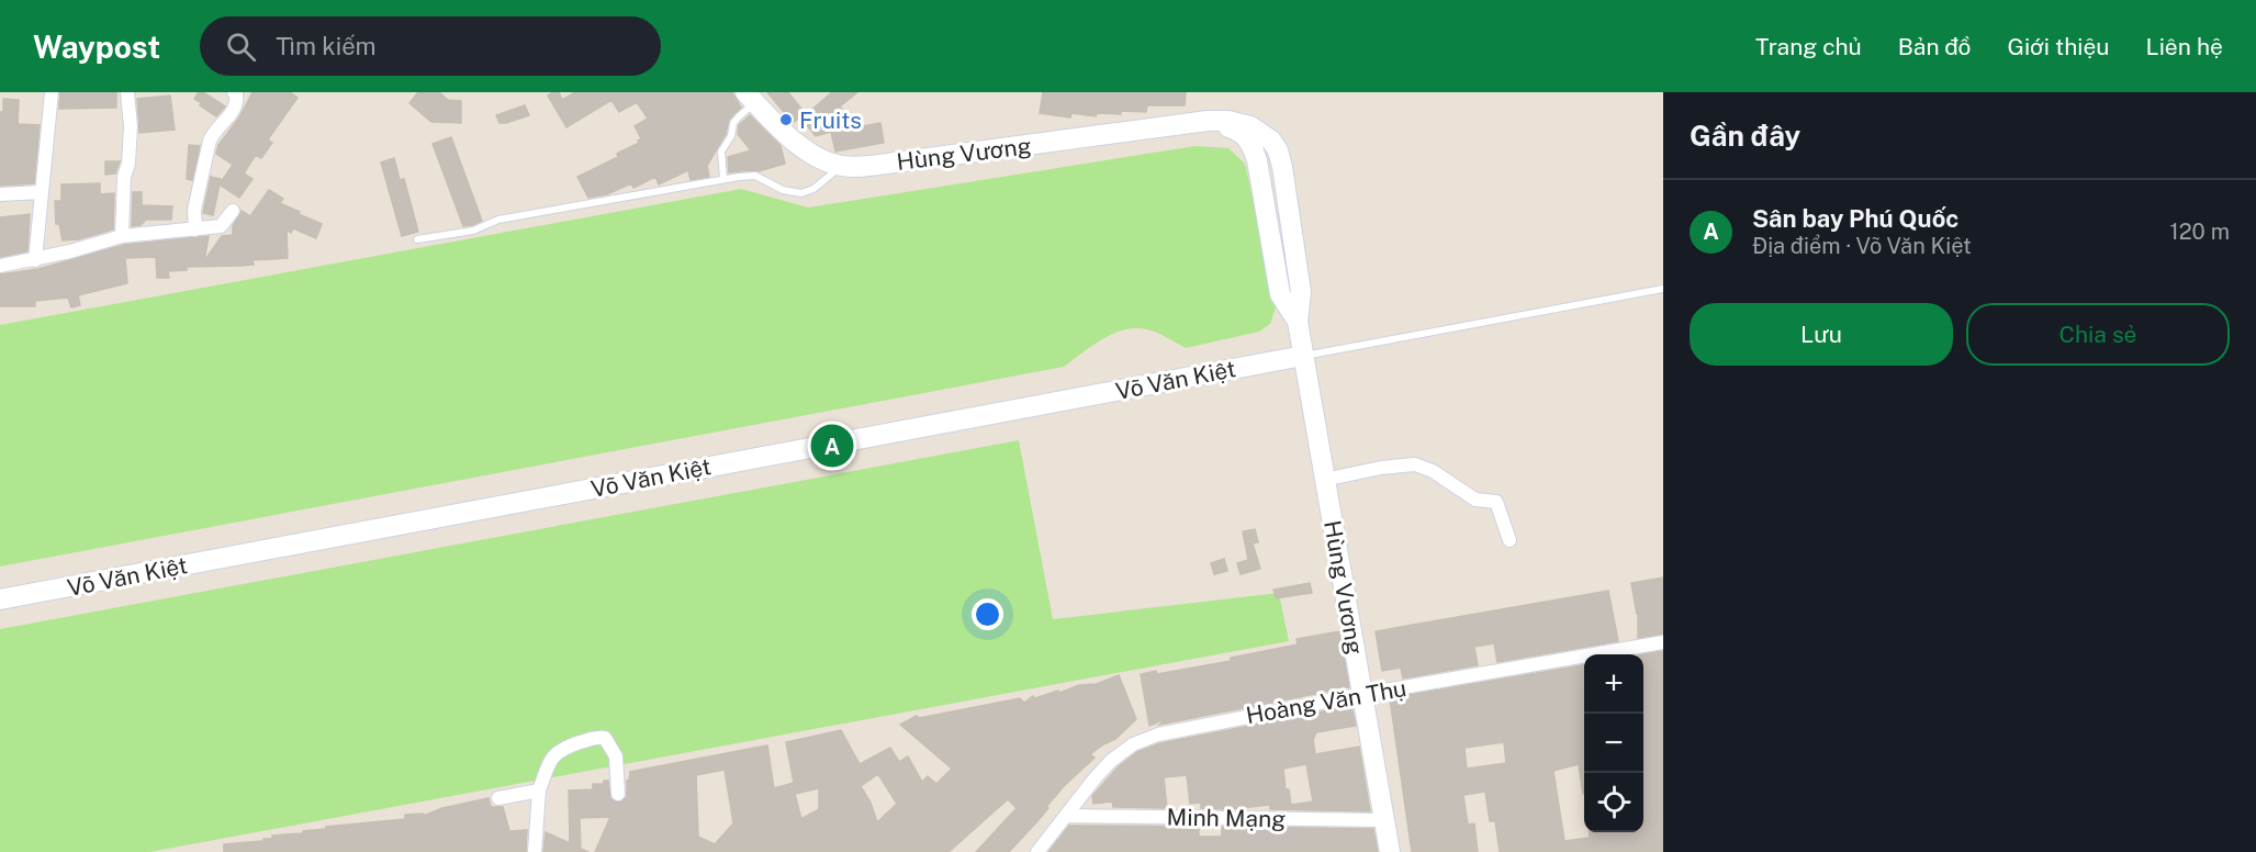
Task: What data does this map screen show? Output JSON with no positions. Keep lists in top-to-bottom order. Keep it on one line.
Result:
{"streets":{"street":["Hùng Vương","Võ Văn Kiệt","Hoàng Văn Thụ","Minh Mạng"]},"crossings":[["Hùng Vương","Võ Văn Kiệt"],["Hùng Vương","Hoàng Văn Thụ"],["Hùng Vương","Minh Mạng"],["Hoàng Văn Thụ","Minh Mạng"]],"places":["Fruits"],"page":{"header":"Waypost","search":"Tìm kiếm","nav":["Trang chủ","Bản đồ","Giới thiệu","Liên hệ"],"heading":"Gần đây","list":[{"mark":"A","name":"Sân bay Phú Quốc","note":"Địa điểm · Võ Văn Kiệt","value":"120 m"}],"buttons":["Lưu","Chia sẻ"],"pins":"A","map_buttons":["+","−"]}}
